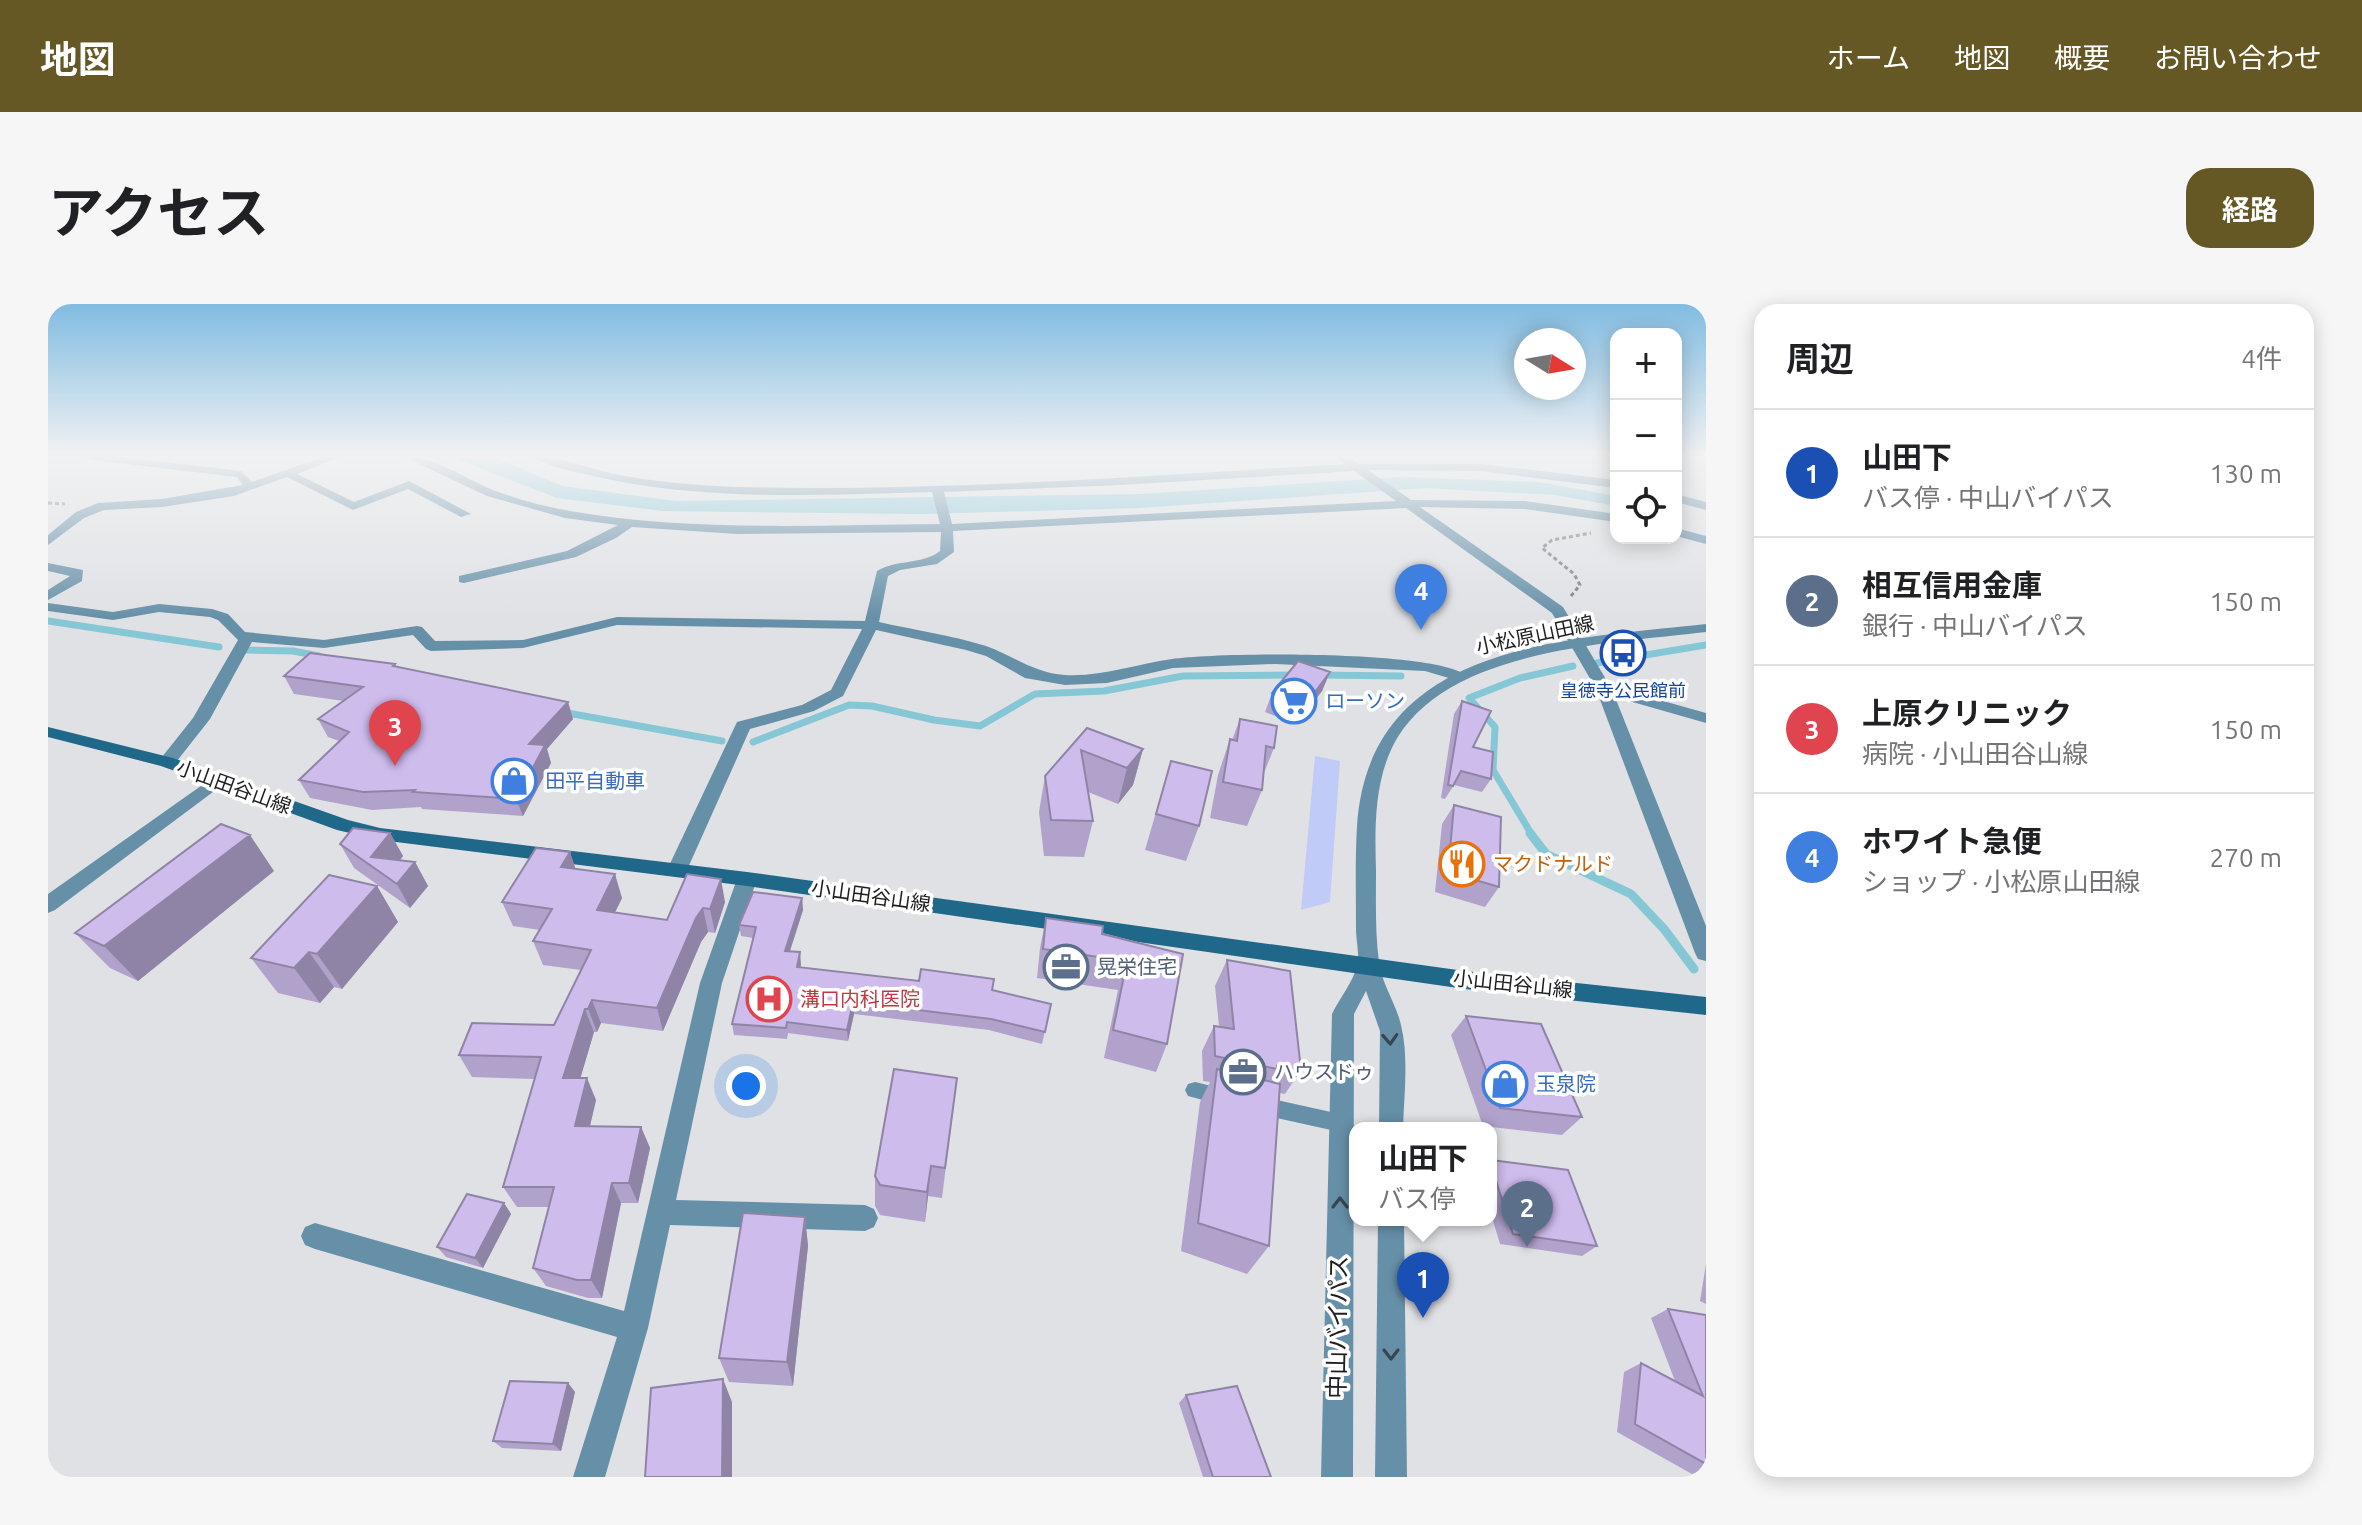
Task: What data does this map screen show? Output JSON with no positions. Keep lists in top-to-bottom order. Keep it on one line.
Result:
{"streets":{"main road":["小山田谷山線"],"street":["小松原山田線","中山バイパス"]},"crossings":[["小松原山田線","小山田谷山線"],["小松原山田線","中山バイパス"],["小山田谷山線","中山バイパス"]],"places":{"bus stop":["皇徳寺公民館前"],"supermarket":["ローソン"],"shop":["田平自動車","玉泉院"],"restaurant":["マクドナルド"],"office":["晃栄住宅","ハウスドゥ"],"hospital":["溝口内科医院"]},"north":"right","page":{"header":"地図","nav":["ホーム","地図","概要","お問い合わせ"],"title":"アクセス","buttons":"経路","heading":["周辺","4件"],"map_buttons":["+","−"],"list":[{"mark":"1","name":"山田下","note":"バス停 · 中山バイパス","value":"130 m"},{"mark":"2","name":"相互信用金庫","note":"銀行 · 中山バイパス","value":"150 m"},{"mark":"3","name":"上原クリニック","note":"病院 · 小山田谷山線","value":"150 m"},{"mark":"4","name":"ホワイト急便","note":"ショップ · 小松原山田線","value":"270 m"}],"pins":["4","3","2","1"],"popup":["山田下","バス停"]}}
